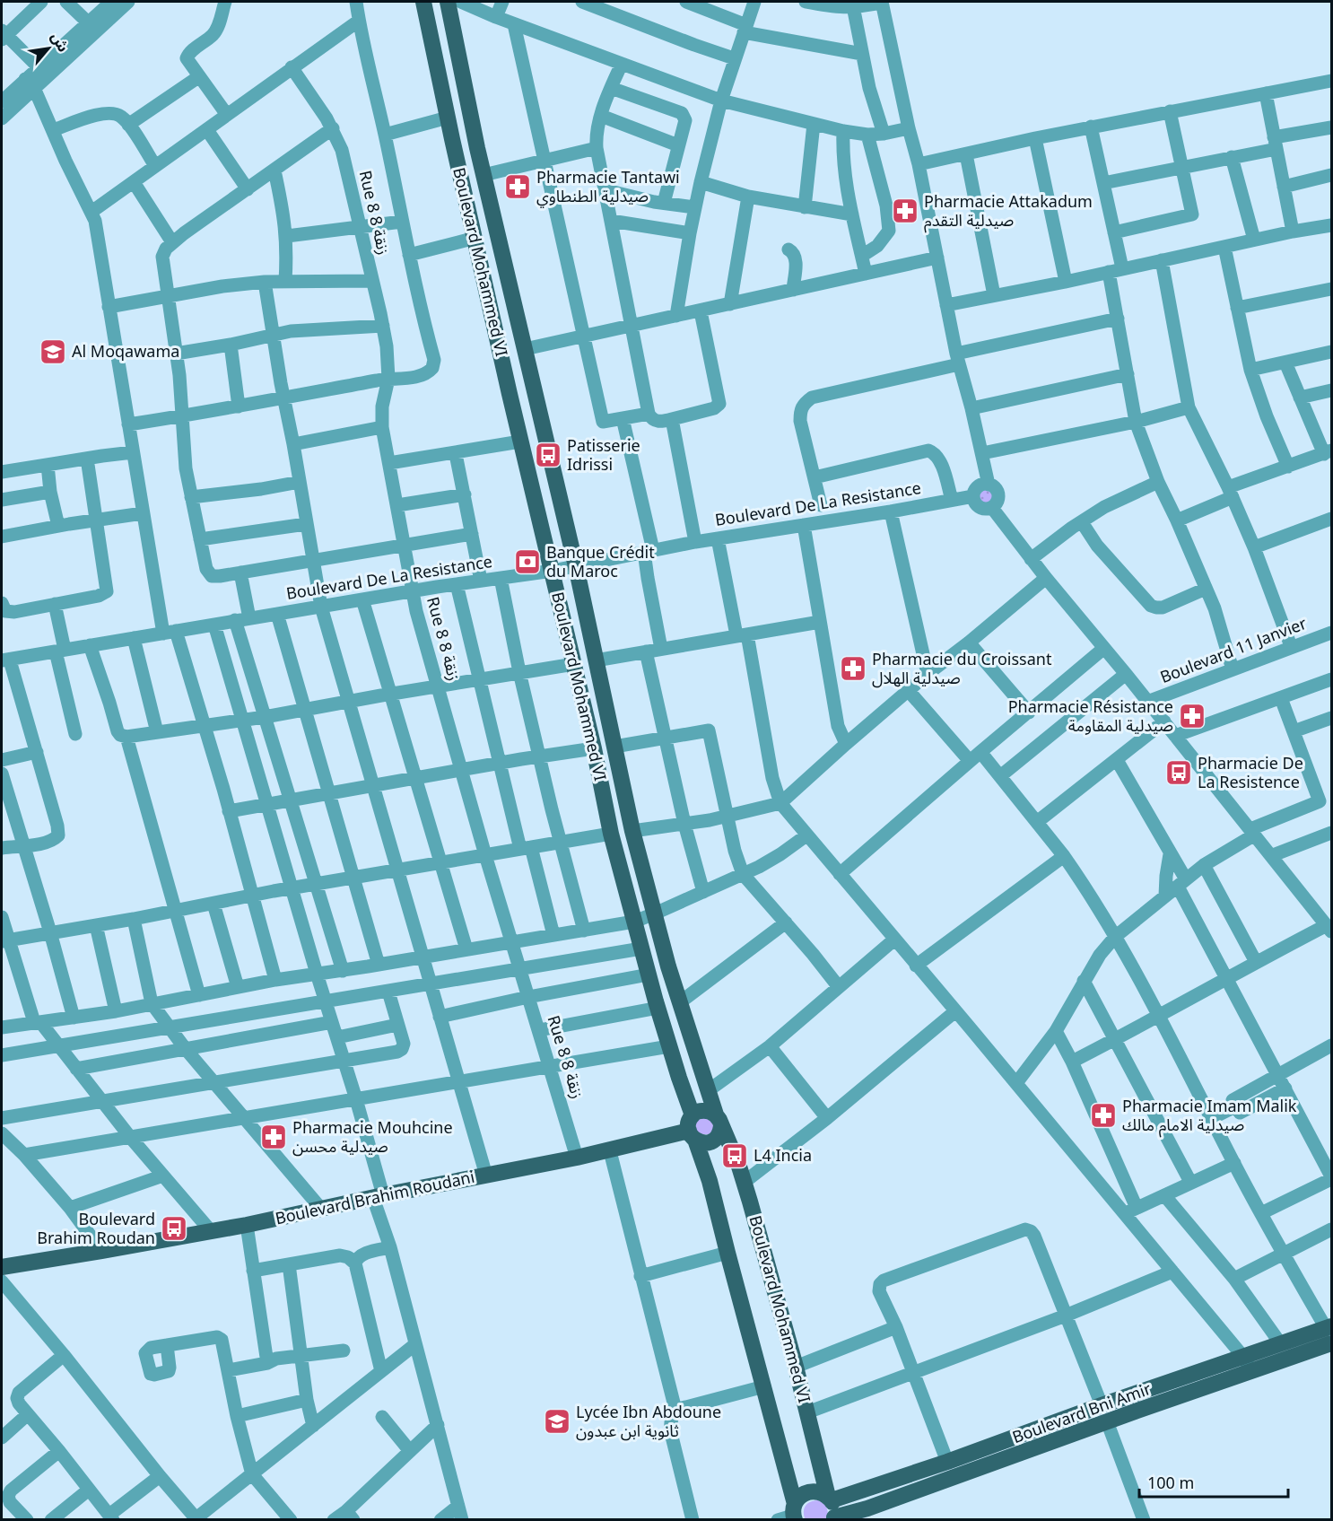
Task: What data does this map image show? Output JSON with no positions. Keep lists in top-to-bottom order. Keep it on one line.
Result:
{"streets":{"main road":["Boulevard Mohammed VI","Boulevard Brahim Roudani","Boulevard Bni Amir"],"street":["Rue 8 8 زنقة","Boulevard De La Resistance","Boulevard 11 Janvier"]},"crossings":[["Rue 8 8 زنقة","Boulevard De La Resistance"],["Rue 8 8 زنقة","Boulevard Brahim Roudani"],["Boulevard Mohammed VI","Boulevard De La Resistance"],["Boulevard Mohammed VI","Boulevard Brahim Roudani"],["Boulevard Mohammed VI","Boulevard Bni Amir"]],"places":{"pharmacy":["Pharmacie Tantawi صيدلية الطنطاوي","Pharmacie Attakadum صيدلية التقدم","Pharmacie du Croissant صيدلية الهلال","Pharmacie Résistance صيدلية المقاومة","Pharmacie Imam Malik صيدلية الامام مالك","Pharmacie Mouhcine صيدلية محسن"],"school or university":["Al Moqawama","Lycée Ibn Abdoune ثانوية ابن عبدون"],"bus stop":["Patisserie Idrissi","Pharmacie De La Resistence","L4 Incia","Boulevard Brahim Roudan"],"bank":["Banque Crédit du Maroc"]},"scale_bar":"100 m","north":"top right"}
